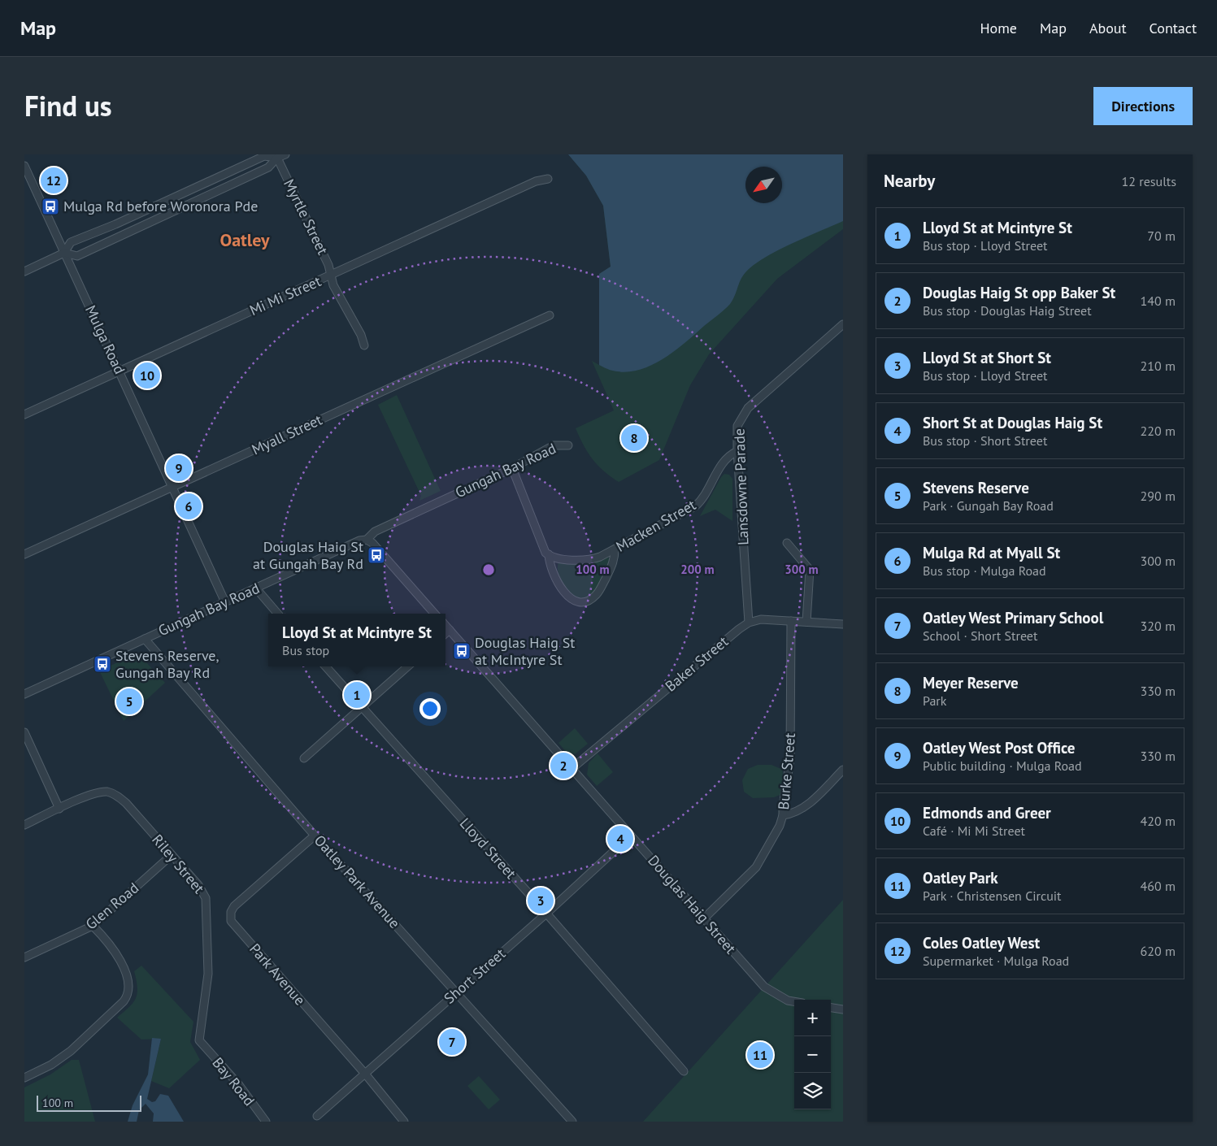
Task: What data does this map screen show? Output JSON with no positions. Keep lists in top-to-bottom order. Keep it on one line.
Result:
{"streets":{"street":["Myrtle Street","Mi Mi Street","Mulga Road","Myall Street","Gungah Bay Road","Lansdowne Parade","Macken Street","Baker Street","Burke Street","Lloyd Street","Riley Street","Oatley Park Avenue","Douglas Haig Street","Glen Road","Park Avenue","Short Street","Bay Road"]},"crossings":[["Myrtle Street","Mi Mi Street"],["Mi Mi Street","Mulga Road"],["Mulga Road","Myall Street"],["Mulga Road","Gungah Bay Road"],["Gungah Bay Road","Oatley Park Avenue"],["Lansdowne Parade","Macken Street"],["Lansdowne Parade","Baker Street"],["Baker Street","Burke Street"],["Baker Street","Douglas Haig Street"],["Burke Street","Douglas Haig Street"],["Lloyd Street","Short Street"],["Riley Street","Glen Road"],["Riley Street","Bay Road"],["Oatley Park Avenue","Park Avenue"],["Oatley Park Avenue","Short Street"],["Douglas Haig Street","Short Street"],["Park Avenue","Short Street"]],"districts":["Oatley"],"places":{"bus stop":["Mulga Rd before Woronora Pde","Douglas Haig St at Gungah Bay Rd","Douglas Haig St at McIntyre St","Stevens Reserve, Gungah Bay Rd"]},"scale_bar":"100 m","north":"bottom left","page":{"header":"Map","nav":["Home","Map","About","Contact"],"title":"Find us","buttons":"Directions","heading":["Nearby","12 results"],"pins":["12","10","8","9","6","1","5","2","4","3","7","11"],"list":[{"mark":"1","name":"Lloyd St at Mcintyre St","note":"Bus stop · Lloyd Street","value":"70 m"},{"mark":"2","name":"Douglas Haig St opp Baker St","note":"Bus stop · Douglas Haig Street","value":"140 m"},{"mark":"3","name":"Lloyd St at Short St","note":"Bus stop · Lloyd Street","value":"210 m"},{"mark":"4","name":"Short St at Douglas Haig St","note":"Bus stop · Short Street","value":"220 m"},{"mark":"5","name":"Stevens Reserve","note":"Park · Gungah Bay Road","value":"290 m"},{"mark":"6","name":"Mulga Rd at Myall St","note":"Bus stop · Mulga Road","value":"300 m"},{"mark":"7","name":"Oatley West Primary School","note":"School · Short Street","value":"320 m"},{"mark":"8","name":"Meyer Reserve","note":"Park","value":"330 m"},{"mark":"9","name":"Oatley West Post Office","note":"Public building · Mulga Road","value":"330 m"},{"mark":"10","name":"Edmonds and Greer","note":"Café · Mi Mi Street","value":"420 m"},{"mark":"11","name":"Oatley Park","note":"Park · Christensen Circuit","value":"460 m"},{"mark":"12","name":"Coles Oatley West","note":"Supermarket · Mulga Road","value":"620 m"}],"popup":["Lloyd St at Mcintyre St","Bus stop"],"map_buttons":["+","−"],"scale":"100 m"},"rings":["100 m","200 m","300 m"]}
